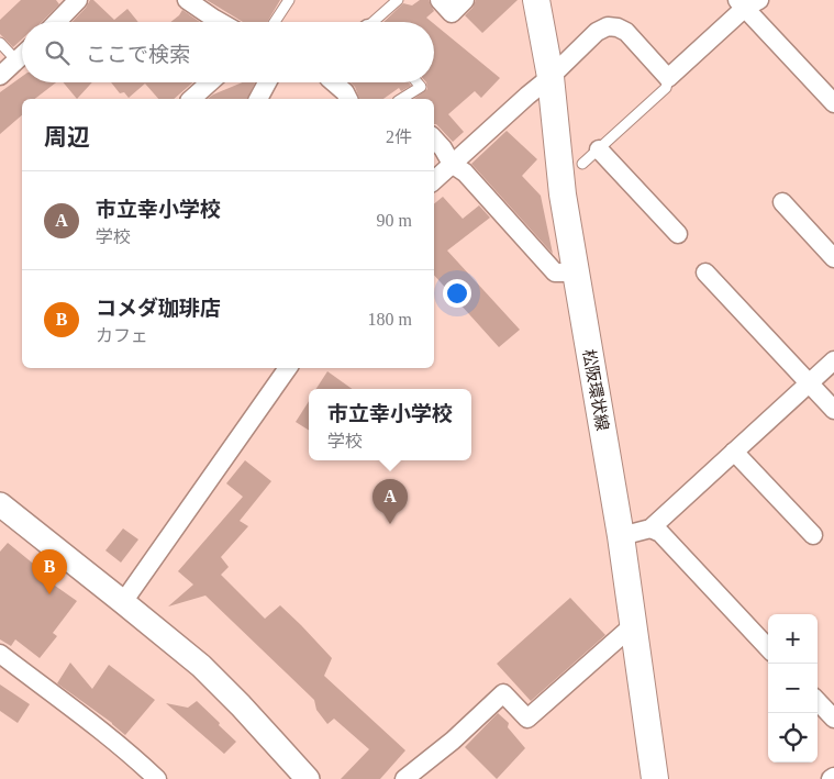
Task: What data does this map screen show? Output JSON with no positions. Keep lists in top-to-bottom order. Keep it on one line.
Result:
{"streets":{"main road":["松阪環状線"]},"page":{"search":"ここで検索","heading":["周辺","2件"],"list":[{"mark":"A","name":"市立幸小学校","note":"学校","value":"90 m"},{"mark":"B","name":"コメダ珈琲店","note":"カフェ","value":"180 m"}],"popup":["市立幸小学校","学校"],"pins":["A","B"],"map_buttons":["+","−"]}}
